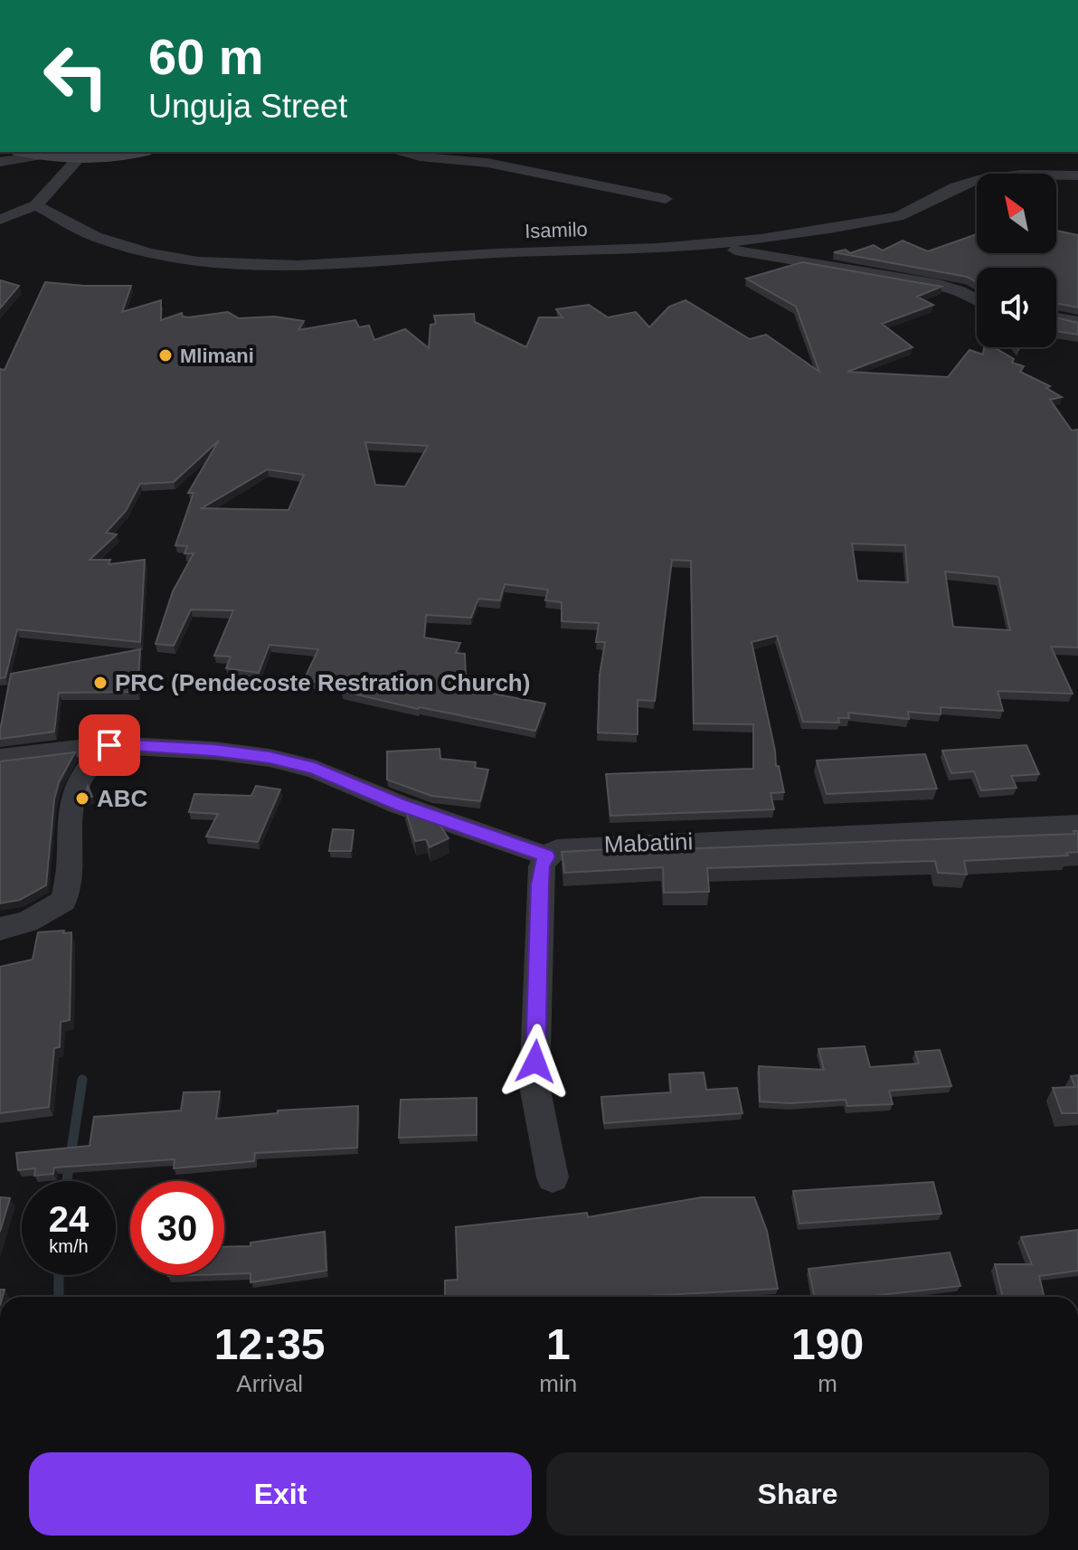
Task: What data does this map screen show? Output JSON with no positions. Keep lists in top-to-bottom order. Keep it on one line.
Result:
{"streets":{"street":["Isamilo","Mabatini"]},"places":["Mlimani","PRC (Pendecoste Restration Church)","ABC"],"north":"top left","page":{"turn":["60 m","Unguja Street"],"speed":"24 km/h","limit":"30","eta":["12:35","Arrival","1","min","190","m"],"buttons":["Exit","Share"]}}
